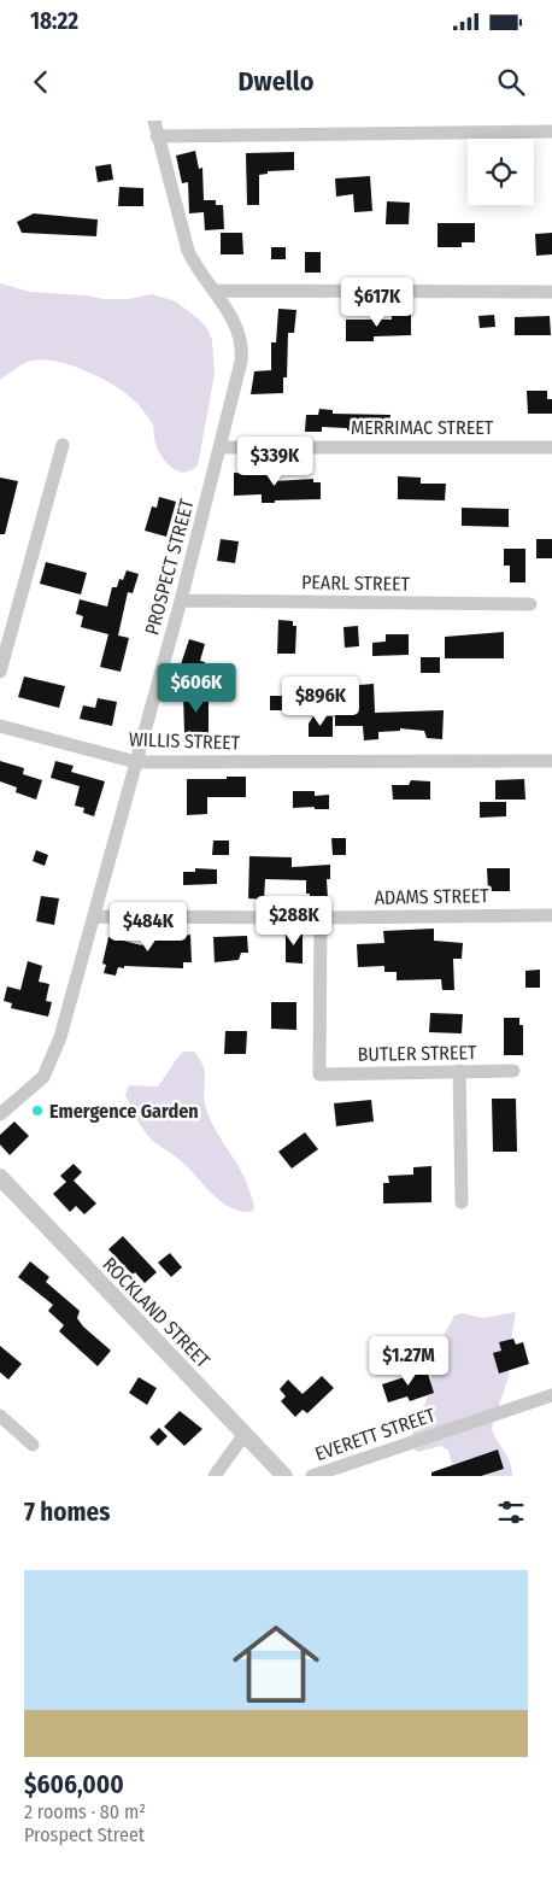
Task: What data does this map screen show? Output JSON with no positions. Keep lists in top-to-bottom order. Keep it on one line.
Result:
{"streets":{"street":["MERRIMAC STREET","PROSPECT STREET","PEARL STREET","WILLIS STREET","ADAMS STREET","BUTLER STREET","ROCKLAND STREET","EVERETT STREET"]},"crossings":[["MERRIMAC STREET","PROSPECT STREET"],["PROSPECT STREET","PEARL STREET"],["PROSPECT STREET","WILLIS STREET"],["PROSPECT STREET","ADAMS STREET"],["ADAMS STREET","BUTLER STREET"]],"places":["Emergence Garden"],"page":{"status":"18:22","header":"Dwello","price":["$617K","$339K","$606K","$896K","$288K","$484K","$1.27M"],"heading":"7 homes","list":[{"name":"$606,000","note":"2 rooms · 80 m² · Prospect Street"}]}}
